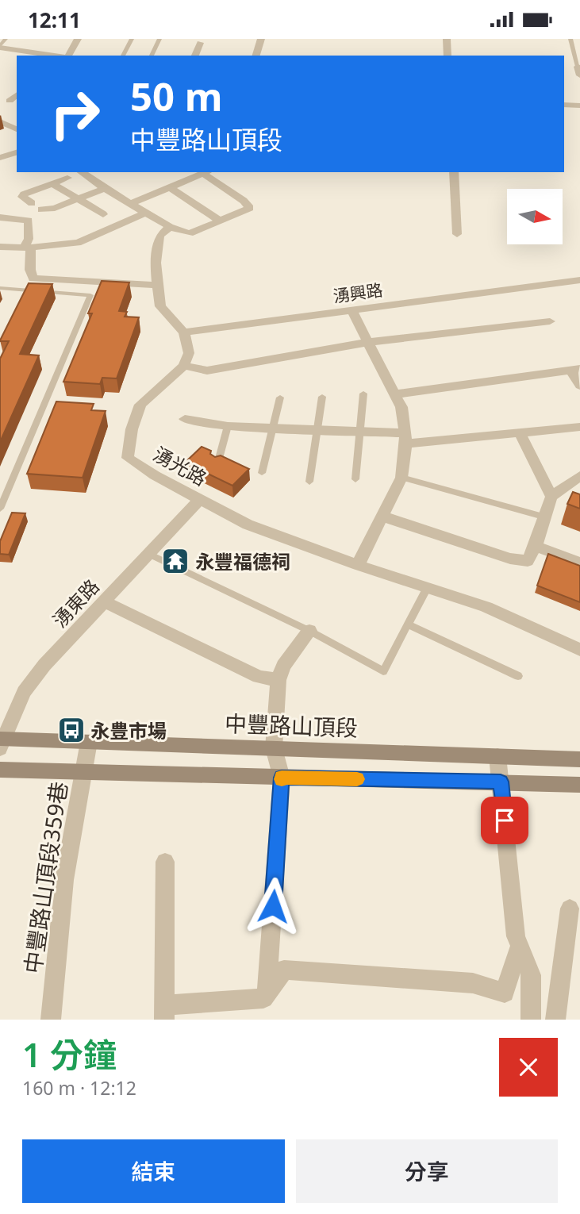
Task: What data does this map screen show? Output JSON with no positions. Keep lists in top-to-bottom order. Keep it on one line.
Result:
{"streets":{"main road":["中豐路山頂段"],"street":["湧興路","湧光路","湧東路","中豐路山頂段359巷"]},"crossings":[["湧光路","湧東路"],["湧東路","中豐路山頂段"],["中豐路山頂段","中豐路山頂段359巷"]],"places":{"temple":["永豐福德祠"],"bus stop":["永豊市場"]},"north":"right","page":{"status":"12:11","turn":["50 m","中豐路山頂段"],"heading":["1 分鐘","160 m · 12:12"],"buttons":["結束","分享"]}}
